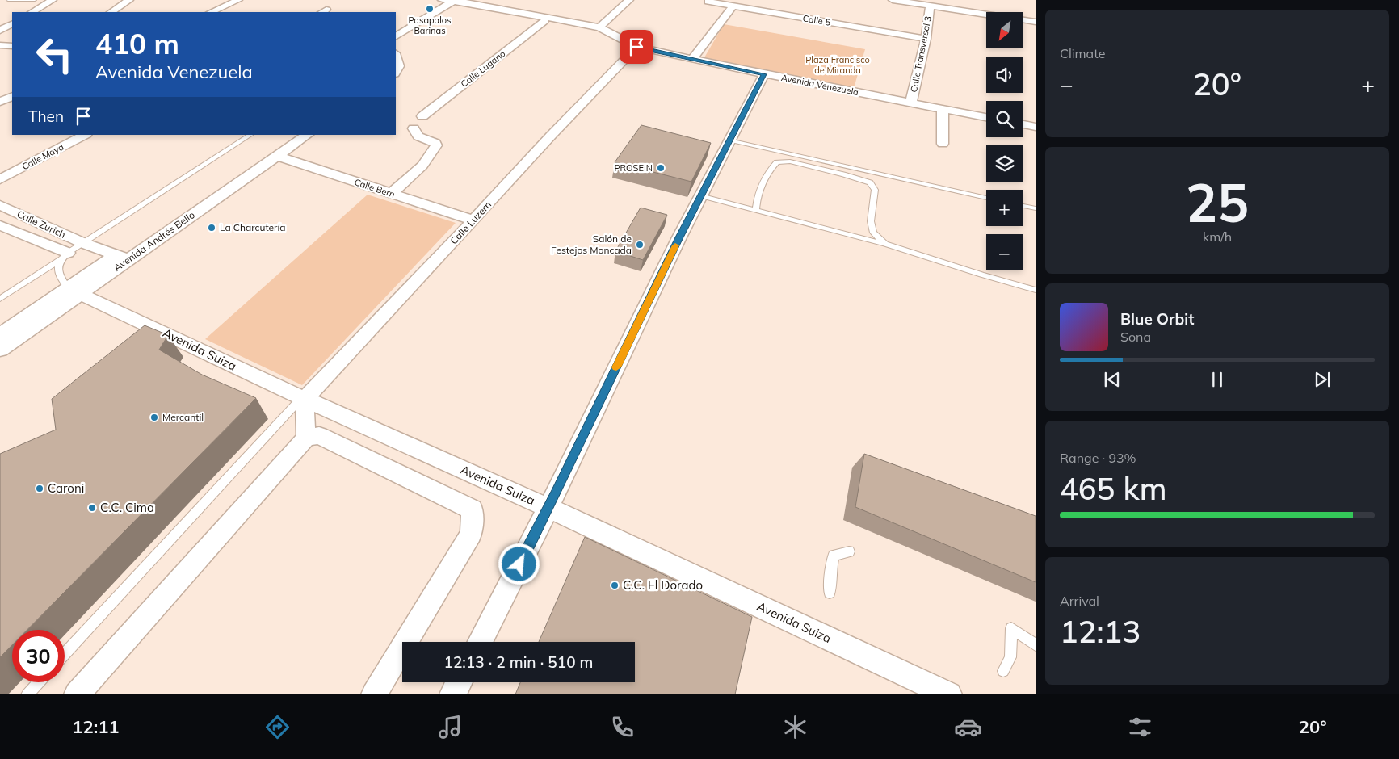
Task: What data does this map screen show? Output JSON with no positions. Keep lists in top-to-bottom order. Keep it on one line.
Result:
{"streets":{"street":["Calle 5","Calle Transversal 3","Calle Lugano","Avenida Venezuela","Calle Maya","Calle Bern","Calle Luzern","Calle Zurich","Avenida Andrés Bello","Avenida Suiza"]},"crossings":[["Calle 5","Calle Transversal 3"],["Calle Transversal 3","Avenida Venezuela"],["Calle Lugano","Avenida Venezuela"],["Avenida Venezuela","Calle Luzern"],["Calle Bern","Calle Luzern"],["Calle Bern","Avenida Andrés Bello"],["Calle Luzern","Avenida Suiza"],["Calle Zurich","Avenida Andrés Bello"],["Avenida Andrés Bello","Avenida Suiza"]],"parks":["Plaza Francisco de Miranda"],"places":["Pasapalos Barinas","PROSEIN","La Charcutería","Salón de Festejos Moncada","Mercantil","Caroni","C.C. Cima","C.C. El Dorado"],"north":"bottom left","page":{"tile":["Climate",["25","km/h"],["Range · 93%","465 km"],["Arrival","12:13"]],"map_buttons":["+","−"],"turn":["410 m","Avenida Venezuela"],"heat":["−","20°","+"],"then":"Then","song":["Blue Orbit","Sona"],"limit":"30","trip":"12:13 · 2 min · 510 m","tabs":["12:11","20°"]}}
